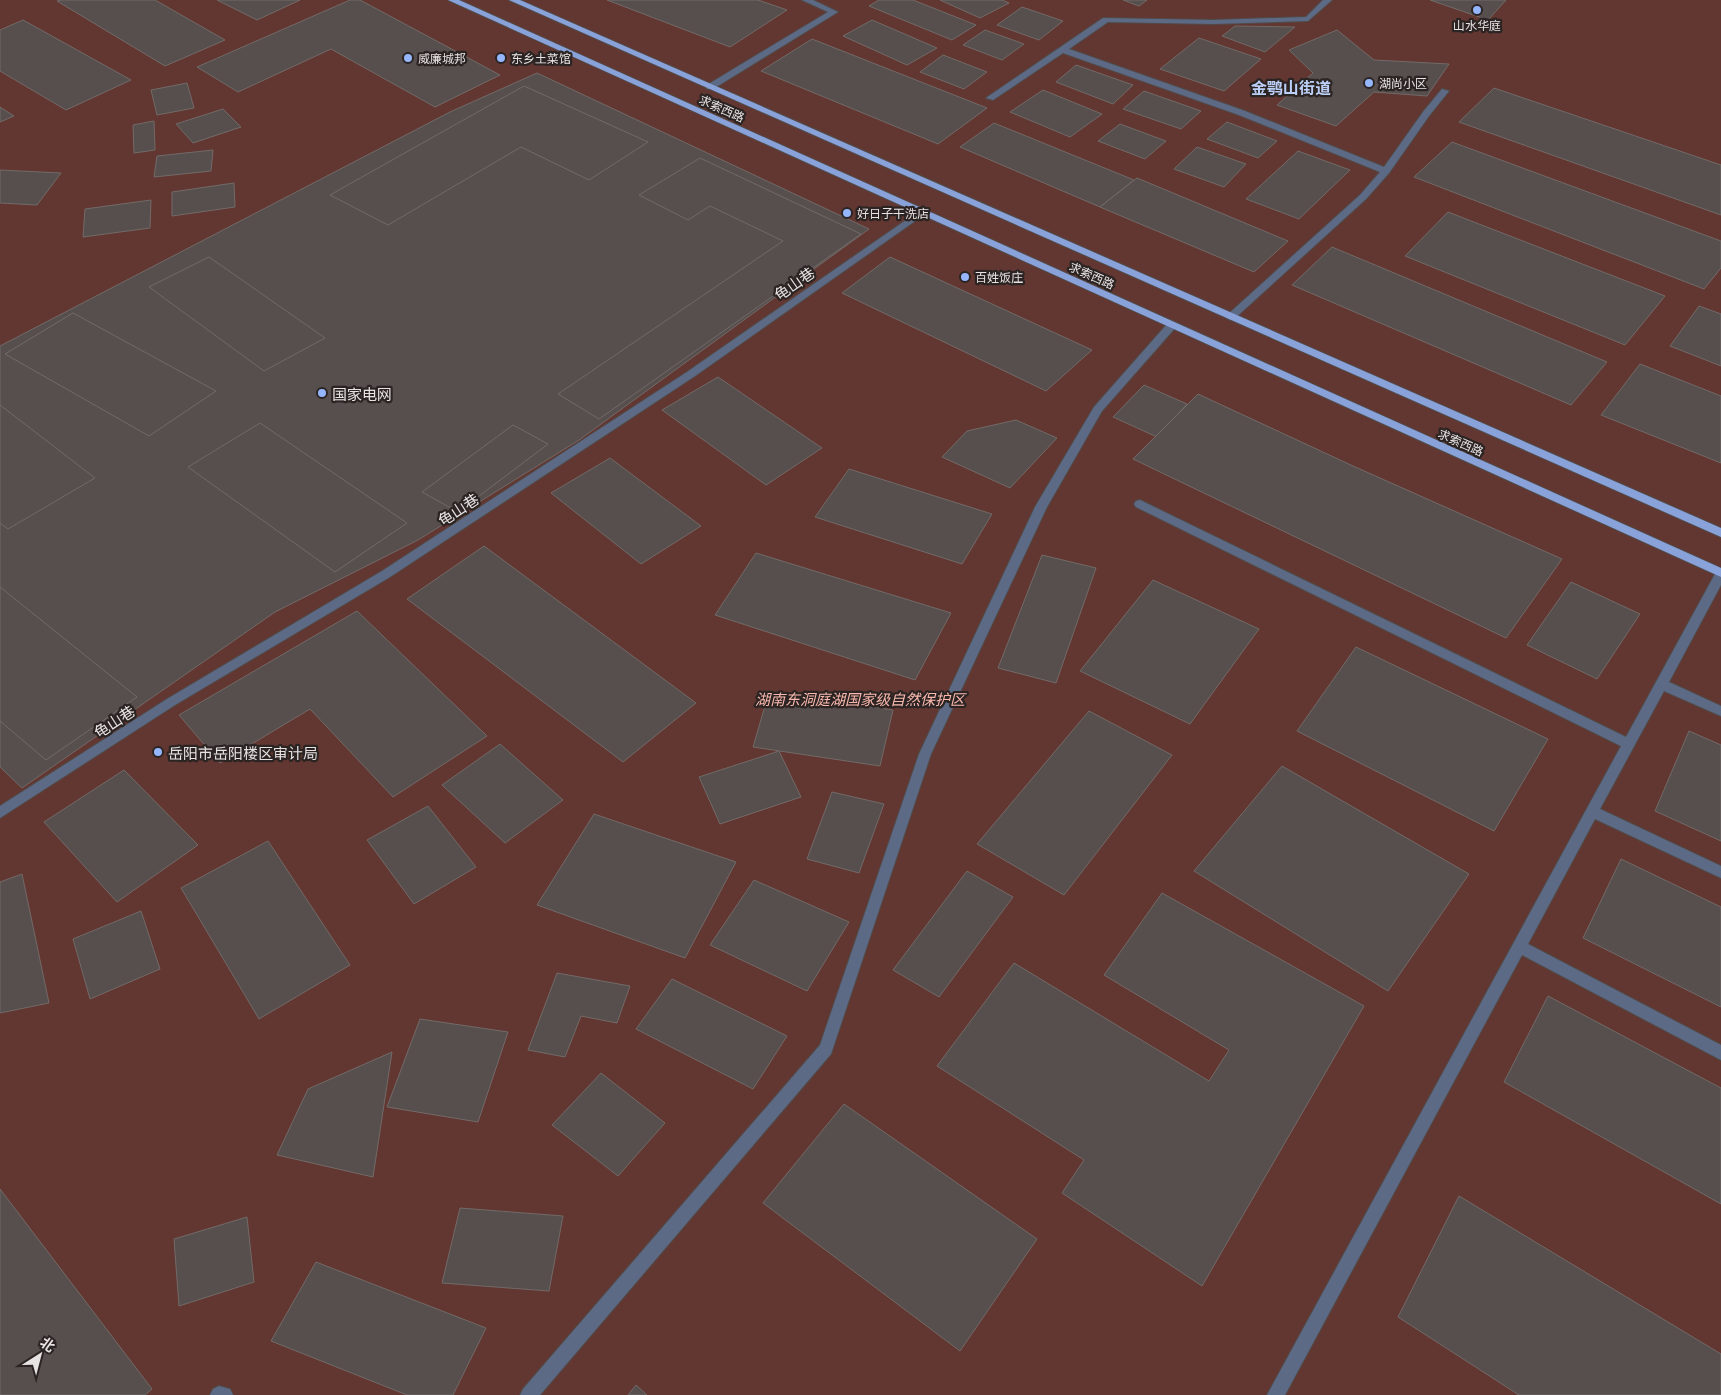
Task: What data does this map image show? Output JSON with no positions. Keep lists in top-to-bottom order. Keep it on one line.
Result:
{"streets":{"main road":["求索西路"],"street":["龟山巷"]},"crossings":[["求索西路","龟山巷"]],"districts":["金鹗山街道"],"parks":["湖南东洞庭湖国家级自然保护区"],"places":["山水华庭","威廉城邦","东乡土菜馆","湖尚小区","好日子干洗店","百姓饭庄","国家电网","岳阳市岳阳楼区审计局"],"north":"top right"}
